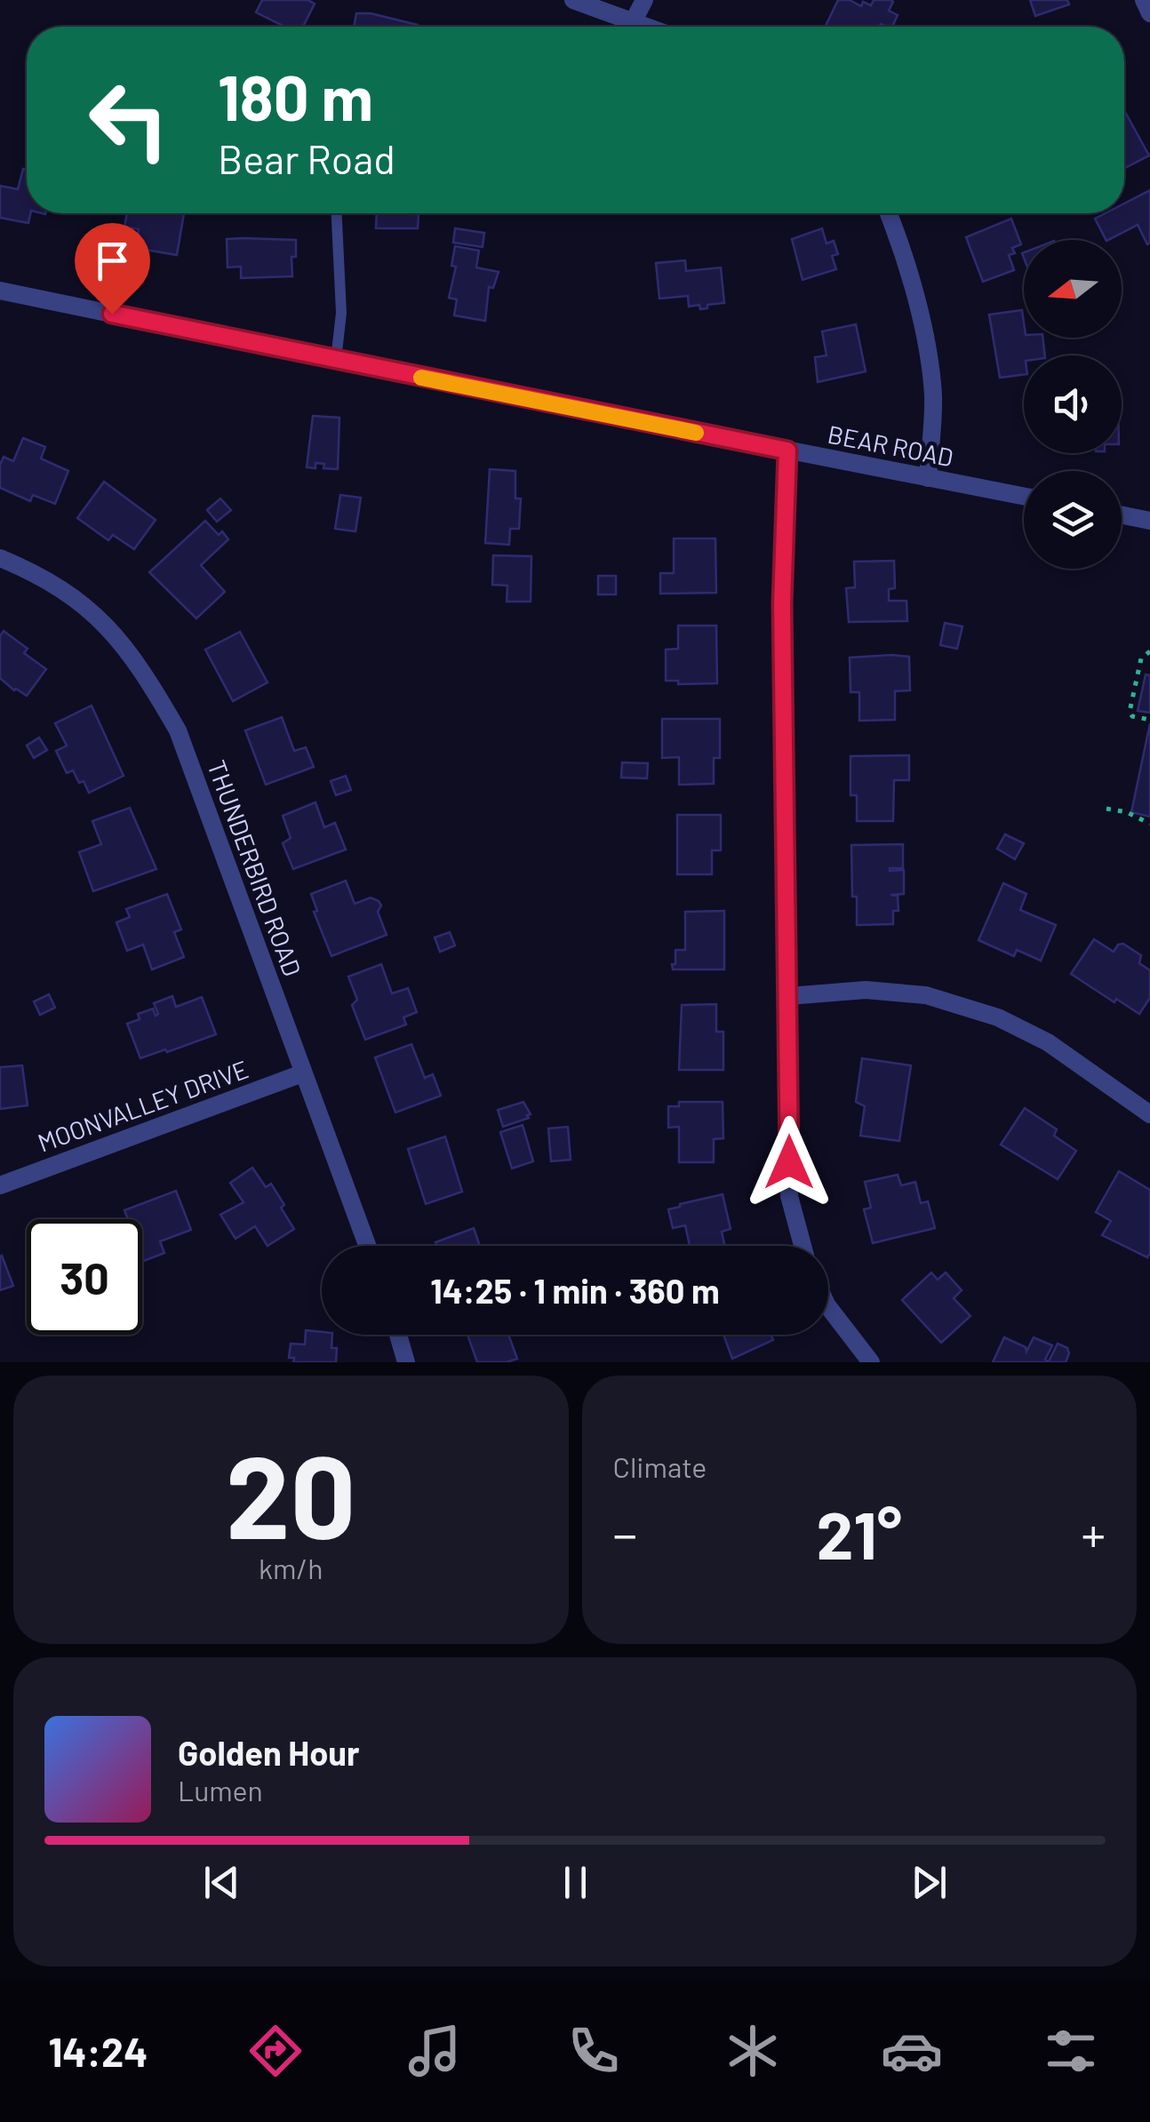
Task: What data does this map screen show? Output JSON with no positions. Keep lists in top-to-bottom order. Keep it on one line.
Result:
{"streets":{"street":["BEAR ROAD","THUNDERBIRD ROAD","MOONVALLEY DRIVE"]},"crossings":[["THUNDERBIRD ROAD","MOONVALLEY DRIVE"]],"north":"left","page":{"turn":["180 m","Bear Road"],"limit":"30","trip":"14:25 · 1 min · 360 m","tile":[["20","km/h"],"Climate"],"heat":["−","21°","+"],"song":["Golden Hour","Lumen"],"tabs":"14:24"}}
